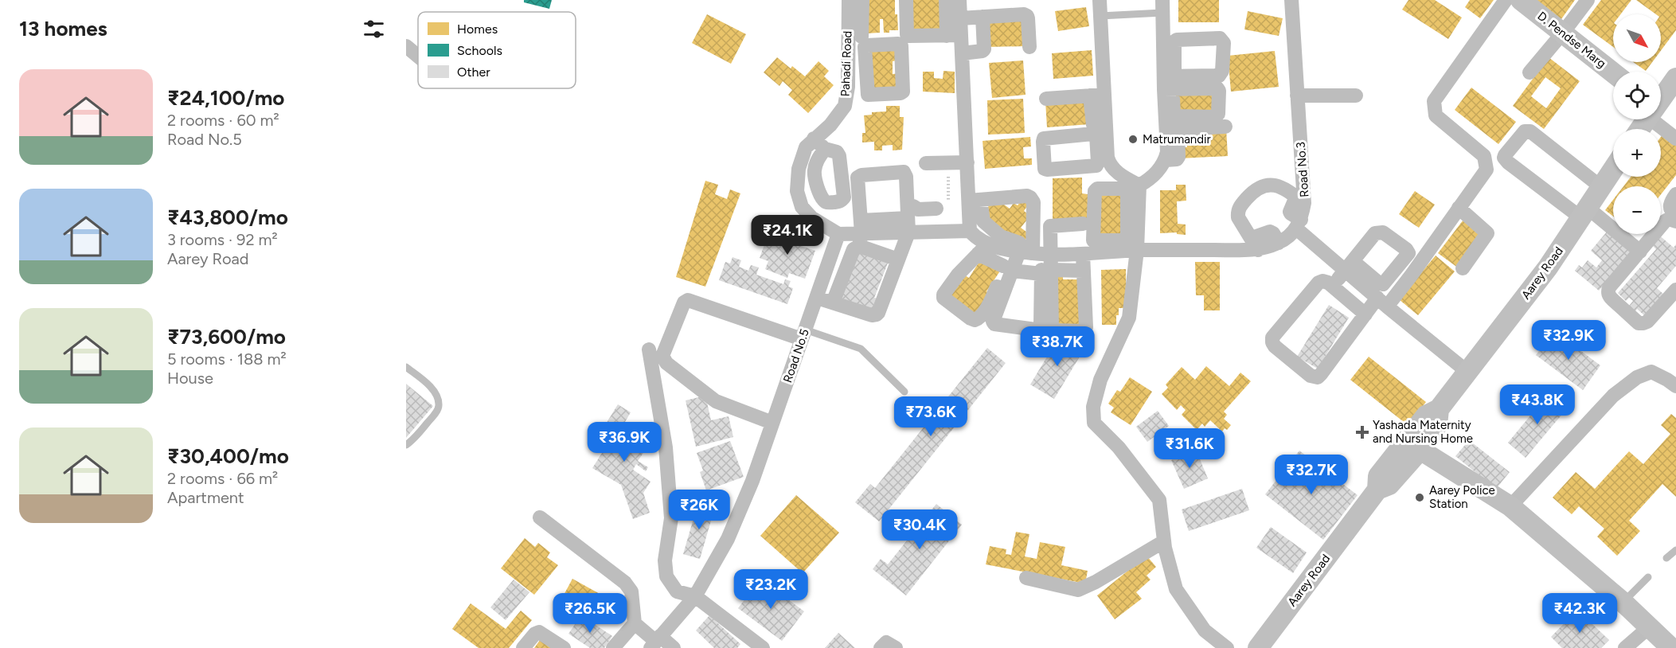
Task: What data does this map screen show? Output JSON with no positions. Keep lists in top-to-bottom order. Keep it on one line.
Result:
{"streets":{"street":["D. Pendse Marg","Pahadi Road","Road No.3","Aarey Road","Road No.5"]},"crossings":[["Pahadi Road","Road No.5"]],"places":{"other":["Matrumandir","Aarey Police Station"],"health":["Yashada Maternity and Nursing Home"]},"legend":["Homes","Schools","Other"],"north":"bottom right","page":{"heading":"13 homes","map_buttons":["+","−"],"list":[{"name":"₹24,100/mo","note":"2 rooms · 60 m² · Road No.5"},{"name":"₹43,800/mo","note":"3 rooms · 92 m² · Aarey Road"},{"name":"₹73,600/mo","note":"5 rooms · 188 m² · House"},{"name":"₹30,400/mo","note":"2 rooms · 66 m² · Apartment"}],"price":["₹24.1K","₹32.9K","₹38.7K","₹43.8K","₹73.6K","₹36.9K","₹31.6K","₹32.7K","₹26K","₹30.4K","₹23.2K","₹26.5K","₹42.3K"]}}
